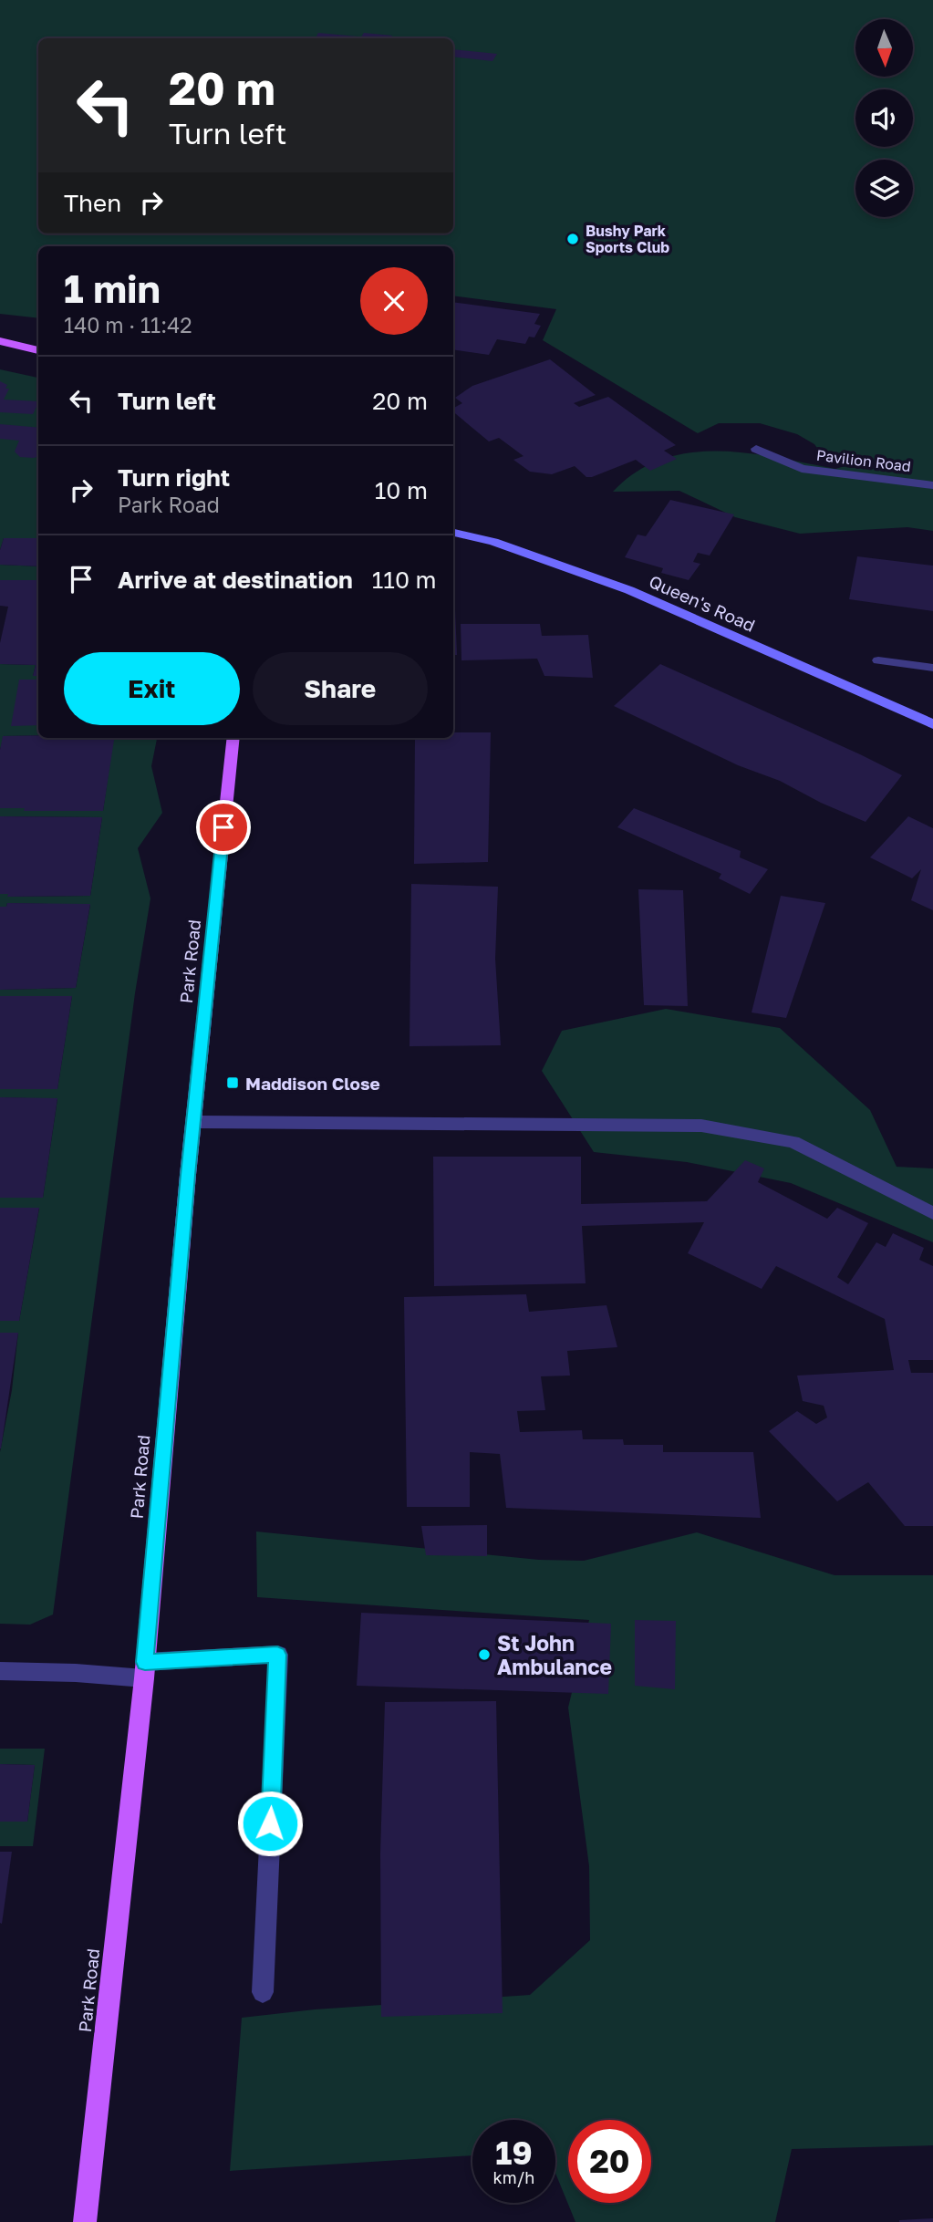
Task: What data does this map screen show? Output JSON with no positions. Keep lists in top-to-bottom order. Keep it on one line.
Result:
{"streets":{"main road":["Queen's Road","Park Road"],"street":["Pavilion Road"]},"places":{"other":["Bushy Park Sports Club","St John Ambulance"],"transit":["Maddison Close"]},"north":"bottom","page":{"turn":["20 m","Turn left"],"then":"Then","heading":["1 min","140 m · 11:42"],"list":[{"name":"Turn left","value":"20 m"},{"name":"Turn right","note":"Park Road","value":"10 m"},{"name":"Arrive at destination","value":"110 m"}],"buttons":["Exit","Share"],"speed":"19 km/h","limit":"20"}}
